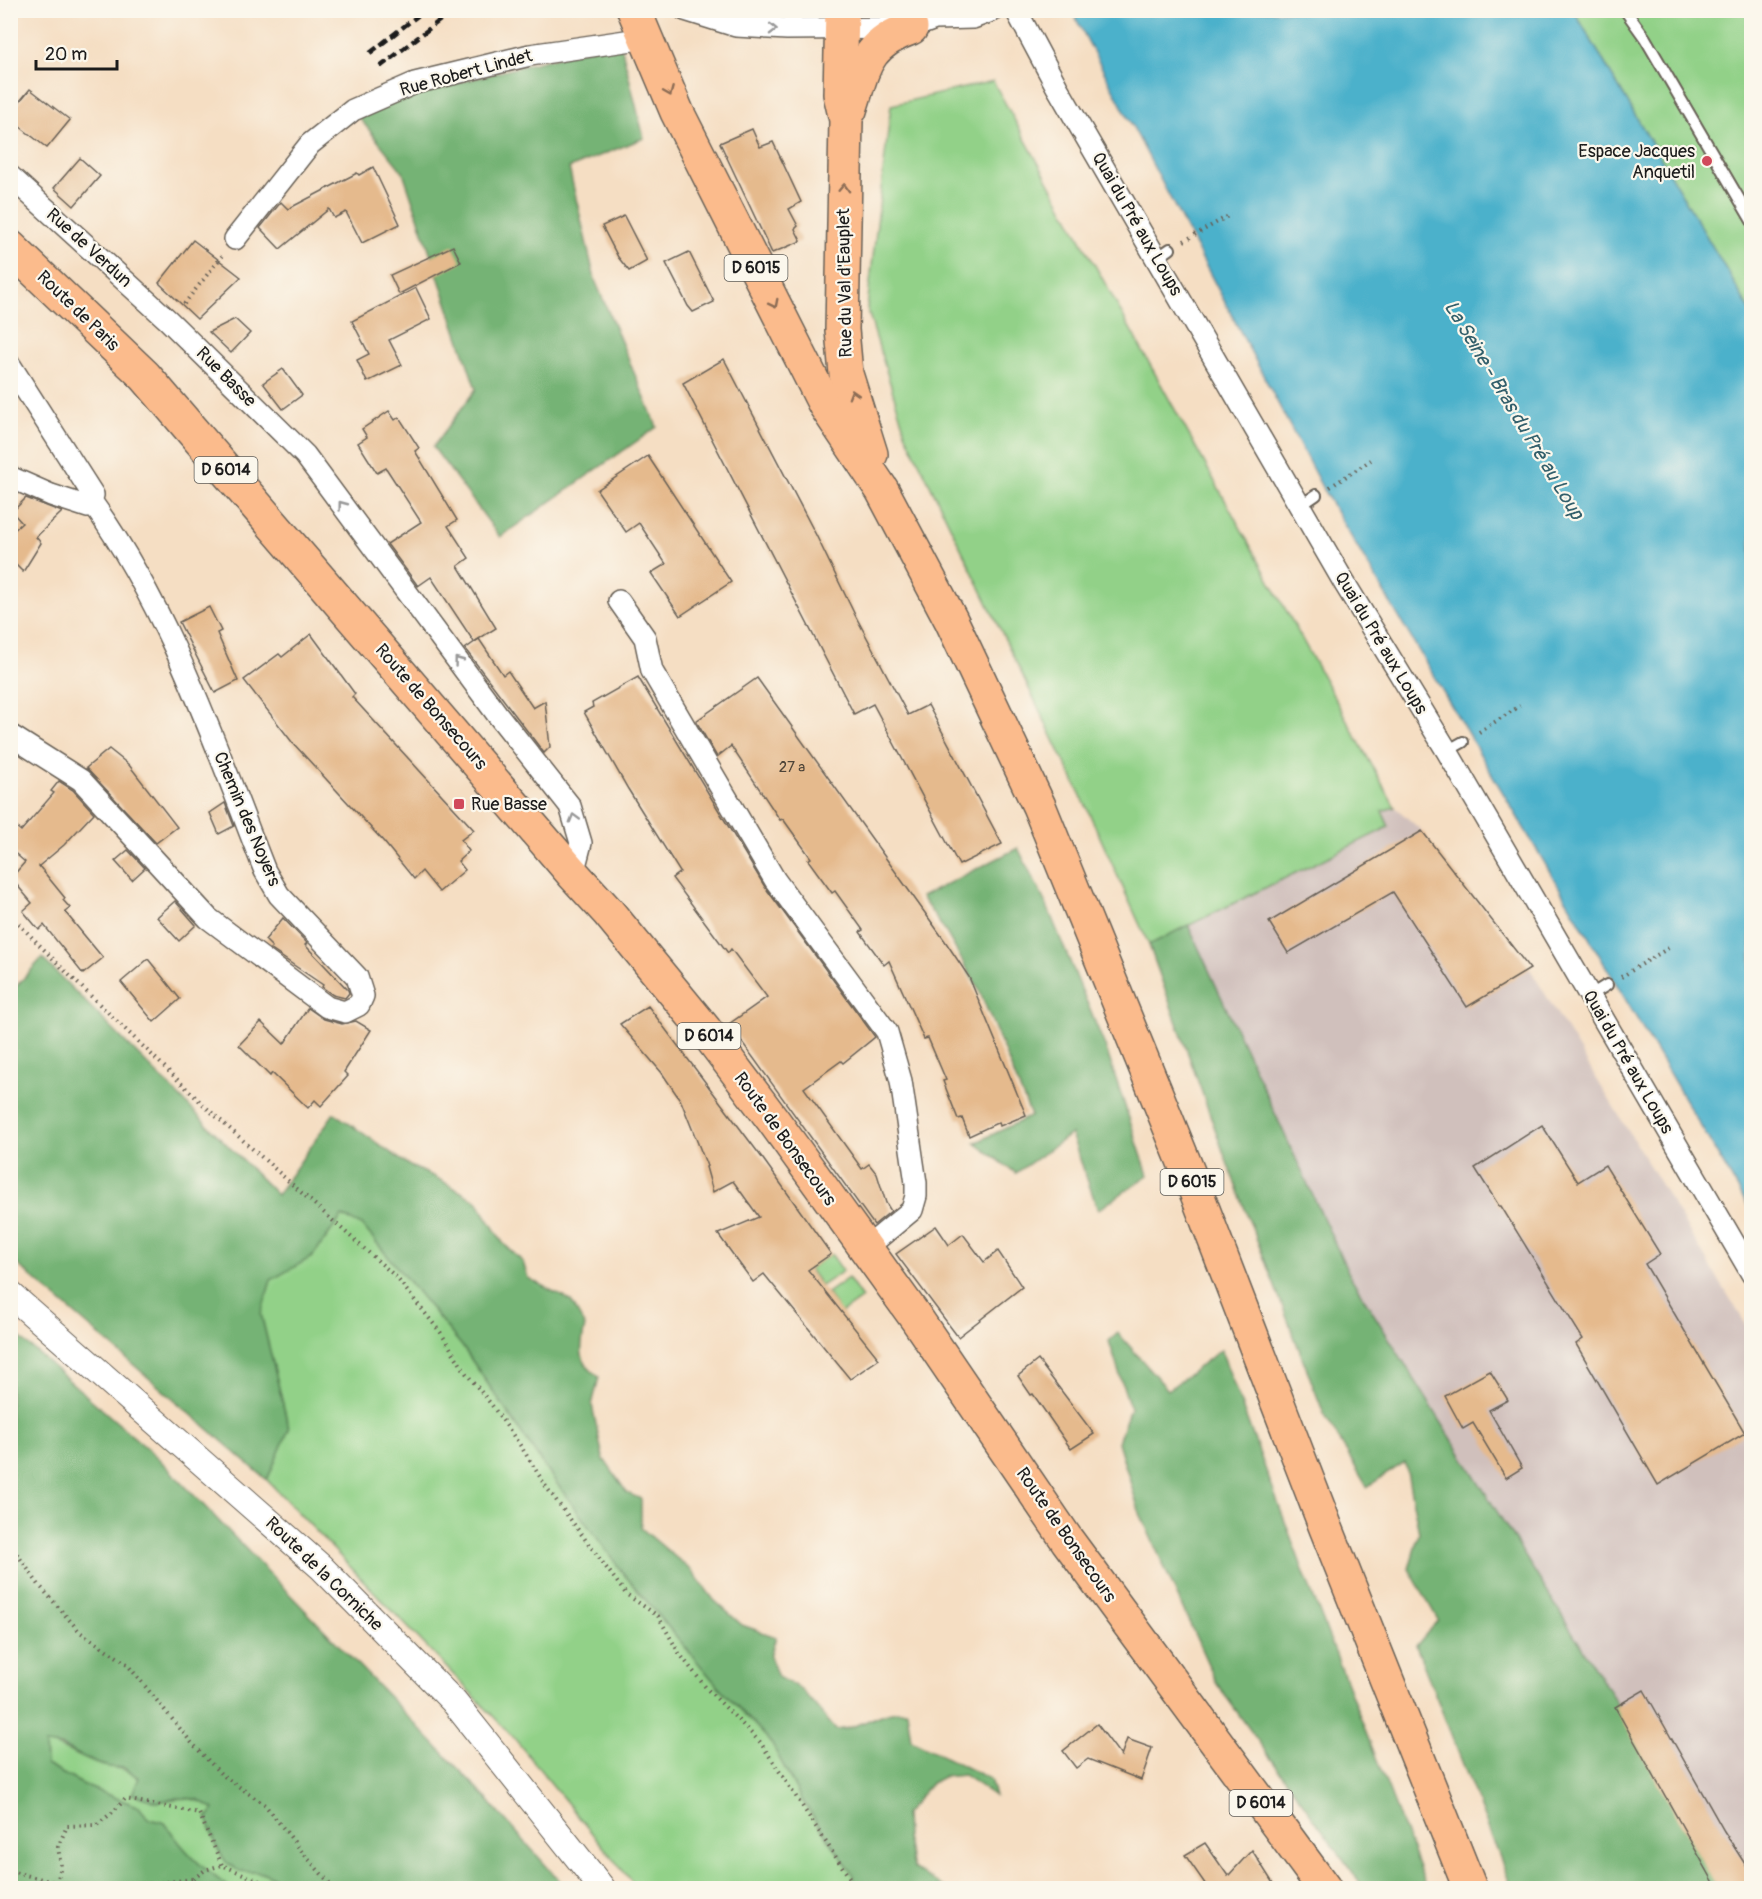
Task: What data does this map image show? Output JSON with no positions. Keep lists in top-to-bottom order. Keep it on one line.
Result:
{"streets":{"main road":["D 6015","Rue du Val d'Eauplet","Route de Paris","D 6014","Route de Bonsecours"],"street":["Rue Robert Lindet","Quai du Pré aux Loups","Rue de Verdun","Rue Basse","Chemin des Noyers","Route de la Corniche"]},"crossings":[["Rue Robert Lindet","D 6015"],["Rue de Verdun","Rue Basse"],["D 6015","Rue du Val d'Eauplet"],["Route de Paris","Route de Bonsecours"],["Rue Basse","Route de Bonsecours"]],"one_way":["Rue Basse"],"water":["La Seine - Bras du Pré au Loup"],"places":{"other":["Espace Jacques Anquetil"],"transit":["Rue Basse"]},"house_numbers":["27 a"],"scale_bar":"20 m"}
